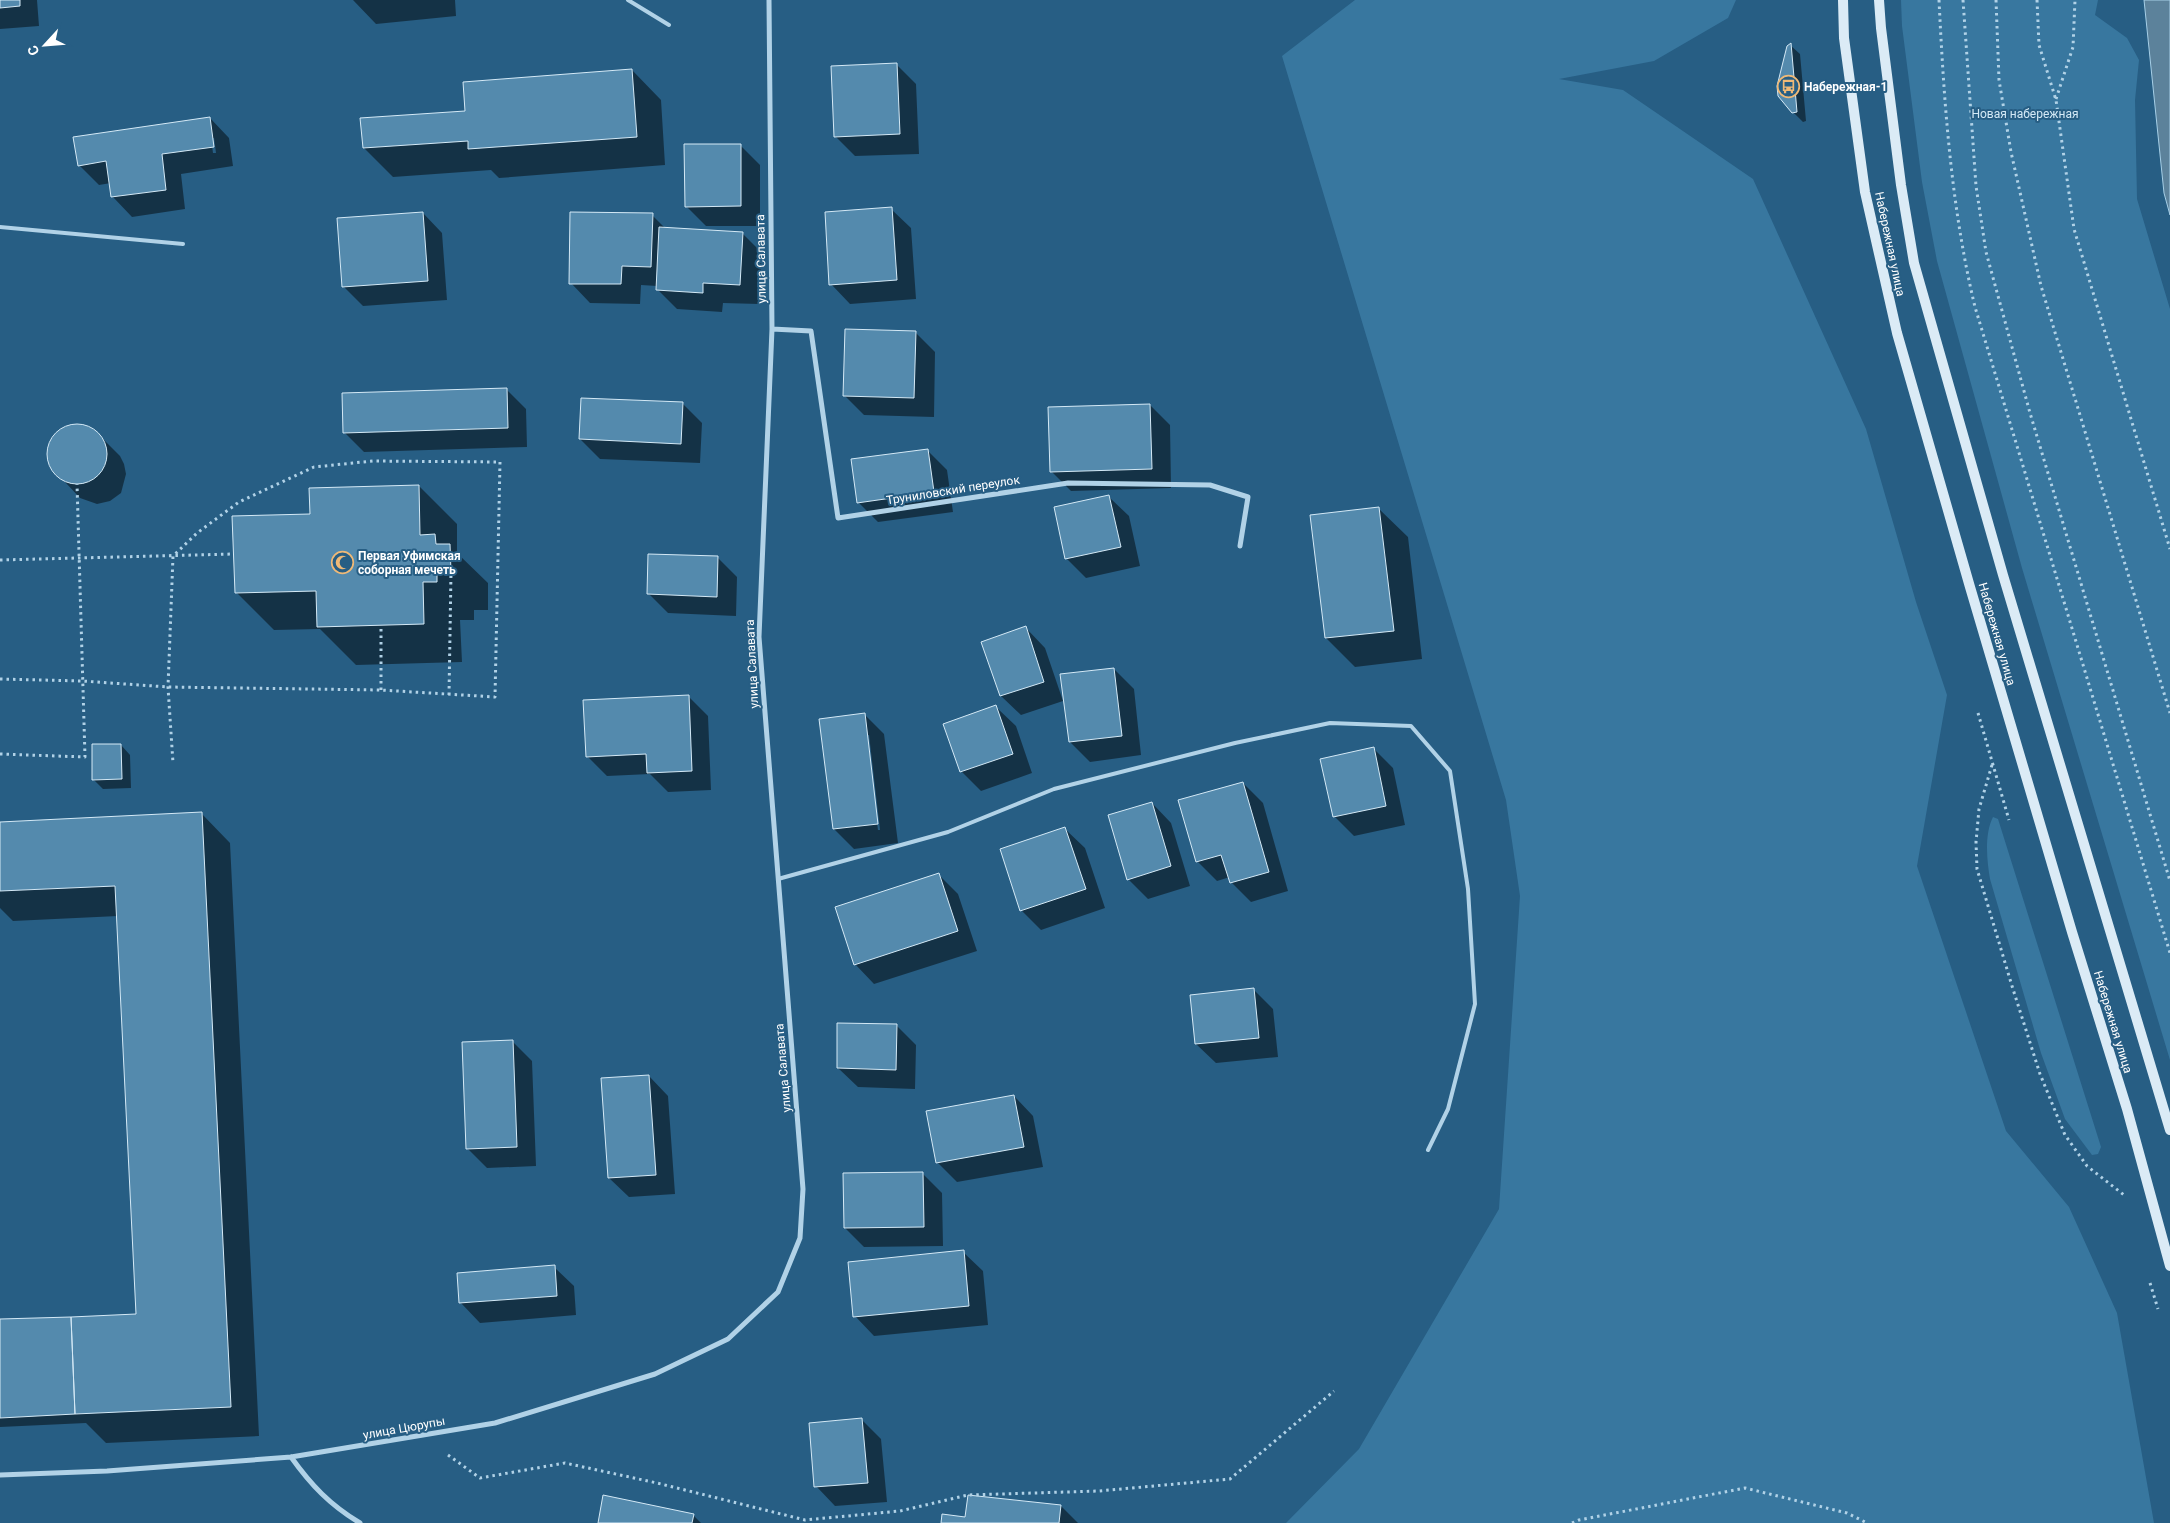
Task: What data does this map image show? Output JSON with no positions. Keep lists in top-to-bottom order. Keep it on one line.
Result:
{"streets":{"street":["Набережная улица","улица Салавата","Труниловский переулок","улица Цюрупы"]},"crossings":[["улица Салавата","Труниловский переулок"],["улица Салавата","улица Цюрупы"]],"parks":["Новая набережная"],"places":{"bus stop":["Набережная-1"],"mosque":["Первая Уфимская соборная мечеть"]},"north":"bottom left"}
